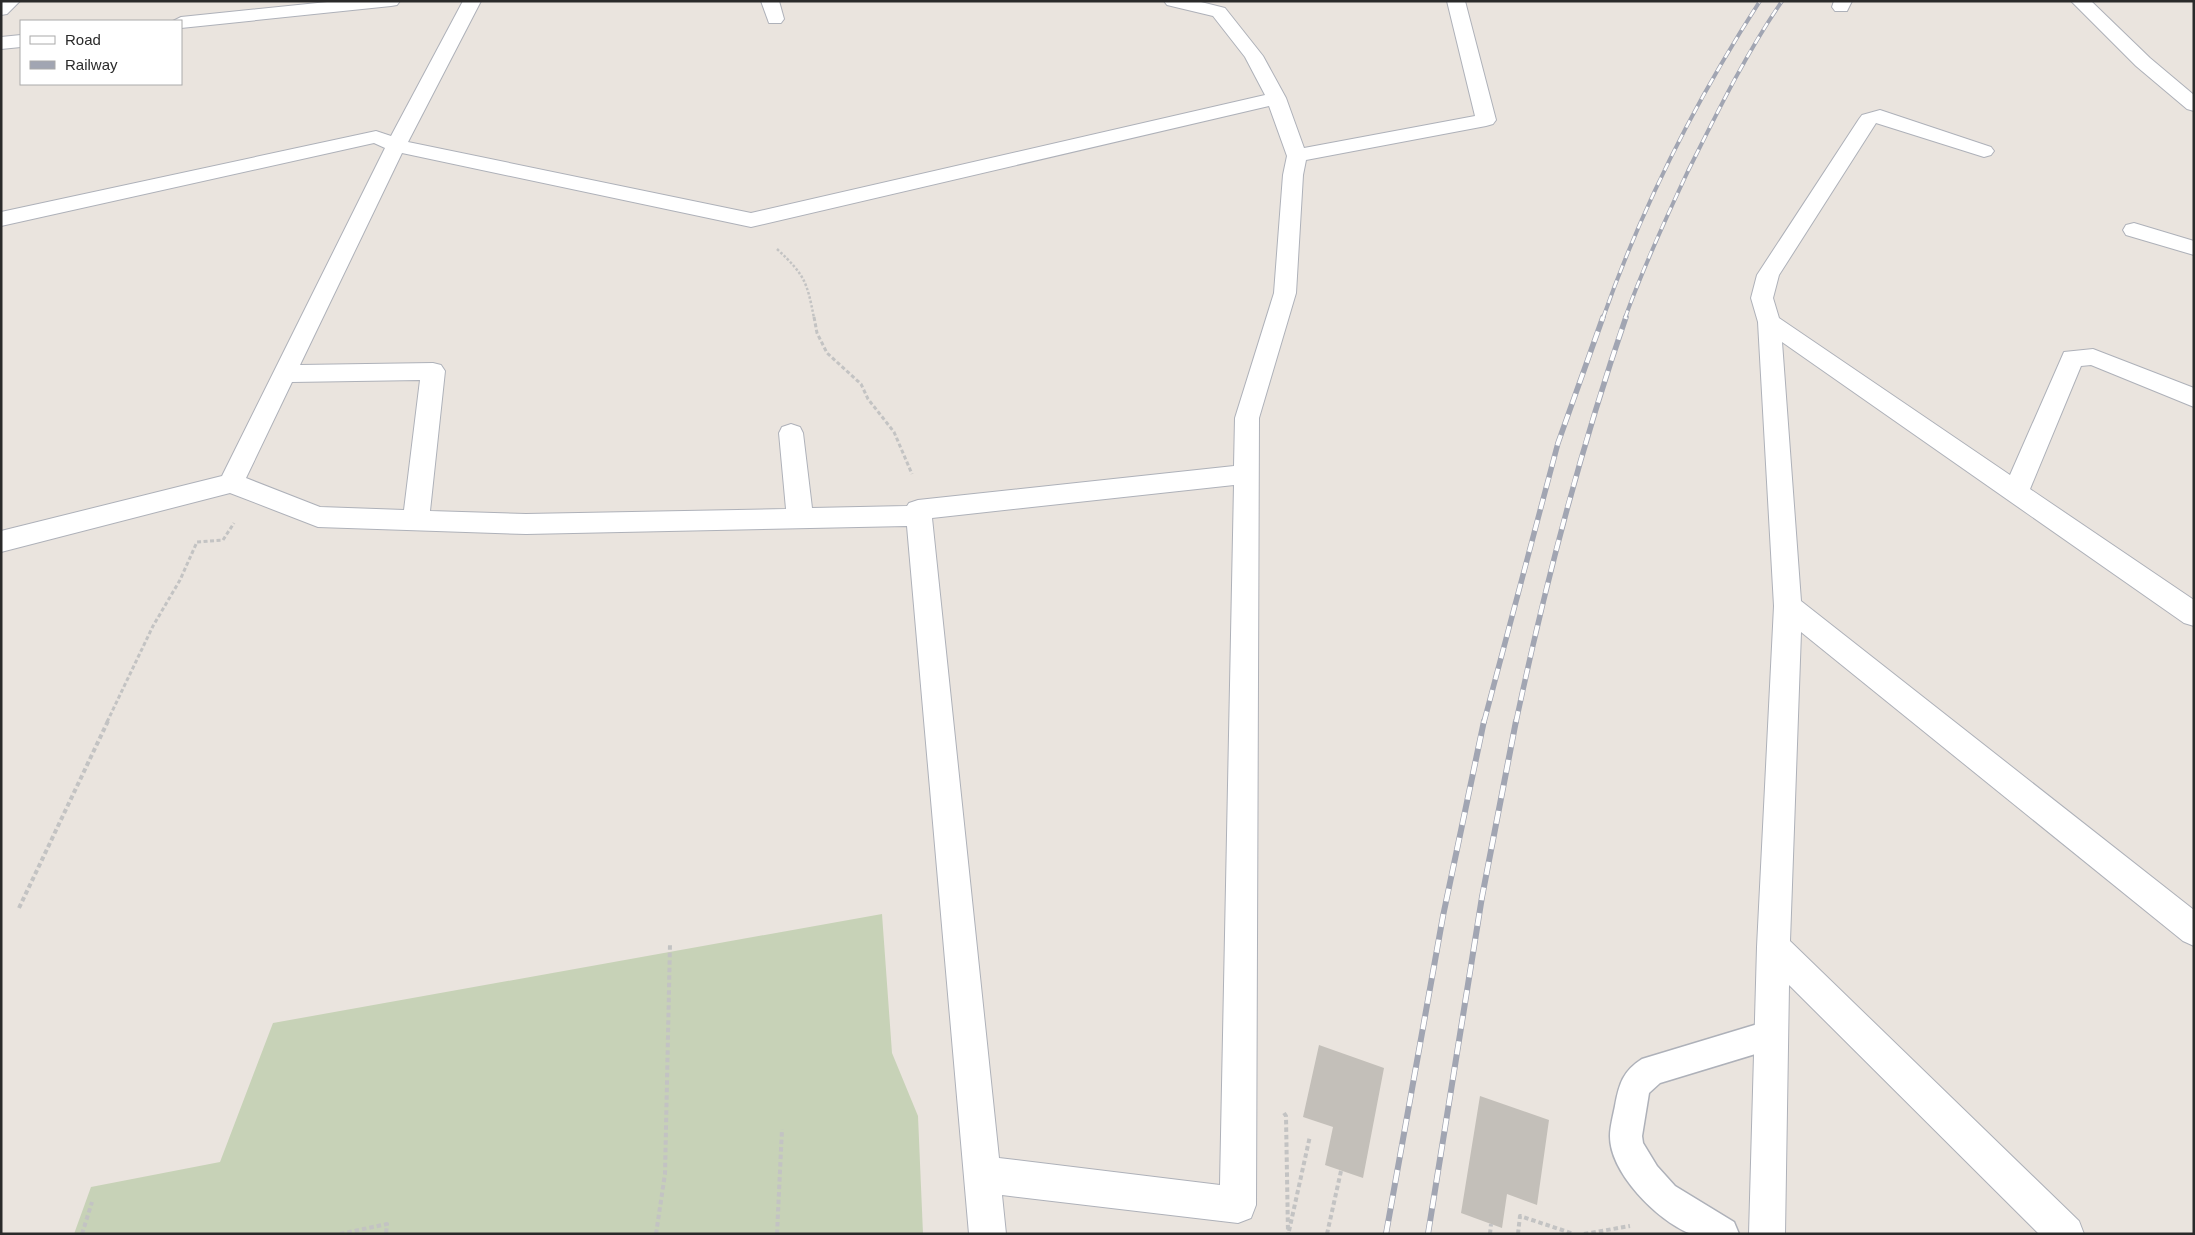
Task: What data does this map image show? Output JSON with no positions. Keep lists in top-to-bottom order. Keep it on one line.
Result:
{"legend":["Road","Railway"]}
